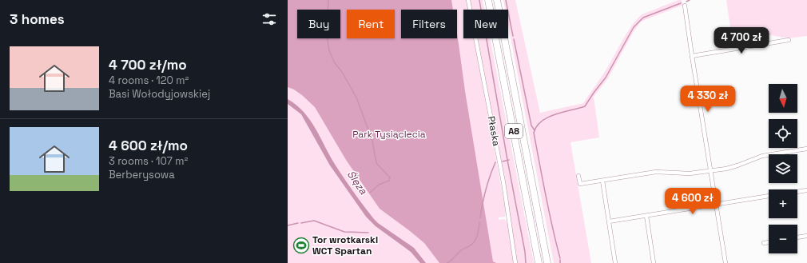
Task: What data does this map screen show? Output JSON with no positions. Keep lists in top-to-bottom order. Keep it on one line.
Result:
{"streets":{"highway":["A8"],"street":["Płaska"]},"water":["Ślęza"],"parks":["Park Tysiąclecia"],"places":{"sports":["Tor wrotkarski WCT Spartan"]},"north":"bottom","page":{"heading":"3 homes","chip":["Buy","Rent","Filters","New"],"price":["4 700 zł","4 330 zł","4 600 zł"],"list":[{"name":"4 700 zł/mo","note":"4 rooms · 120 m² · Basi Wołodyjowskiej"},{"name":"4 600 zł/mo","note":"3 rooms · 107 m² · Berberysowa"}],"map_buttons":["+","−"]}}
